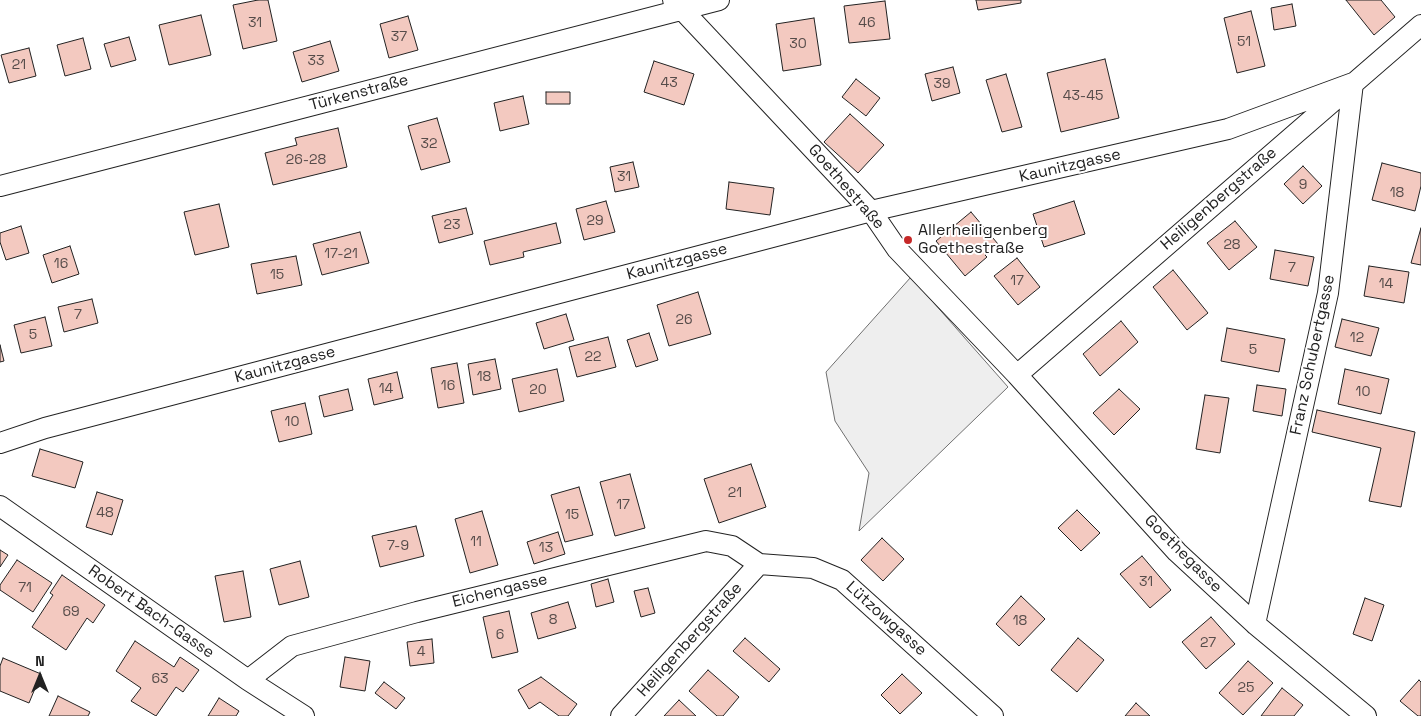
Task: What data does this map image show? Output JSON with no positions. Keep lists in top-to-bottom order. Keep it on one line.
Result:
{"streets":{"street":["Türkenstraße","Kaunitzgasse","Goethestraße","Heiligenbergstraße","Franz Schubertgasse","Goethegasse","Eichengasse","Robert Bach-Gasse","Lützowgasse"]},"crossings":[["Türkenstraße","Goethestraße"],["Kaunitzgasse","Goethestraße"],["Kaunitzgasse","Heiligenbergstraße"],["Kaunitzgasse","Franz Schubertgasse"],["Goethestraße","Heiligenbergstraße"],["Goethestraße","Goethegasse"],["Heiligenbergstraße","Franz Schubertgasse"],["Heiligenbergstraße","Goethegasse"],["Heiligenbergstraße","Eichengasse"],["Heiligenbergstraße","Lützowgasse"],["Franz Schubertgasse","Goethegasse"],["Eichengasse","Robert Bach-Gasse"],["Eichengasse","Lützowgasse"]],"places":["Allerheiligenberg Goethestraße"],"house_numbers":["31","46","37","51","30","33","21","43","39","43-45","32","26-28","31","9","18","29","23","28","17-21","16","7","15","17","14","7","26","5","12","5","22","18","16","14","20","10","10","21","17","48","15","11","7-9","13","31","71","69","8","18","6","27","4","63","25"],"north":"top"}
